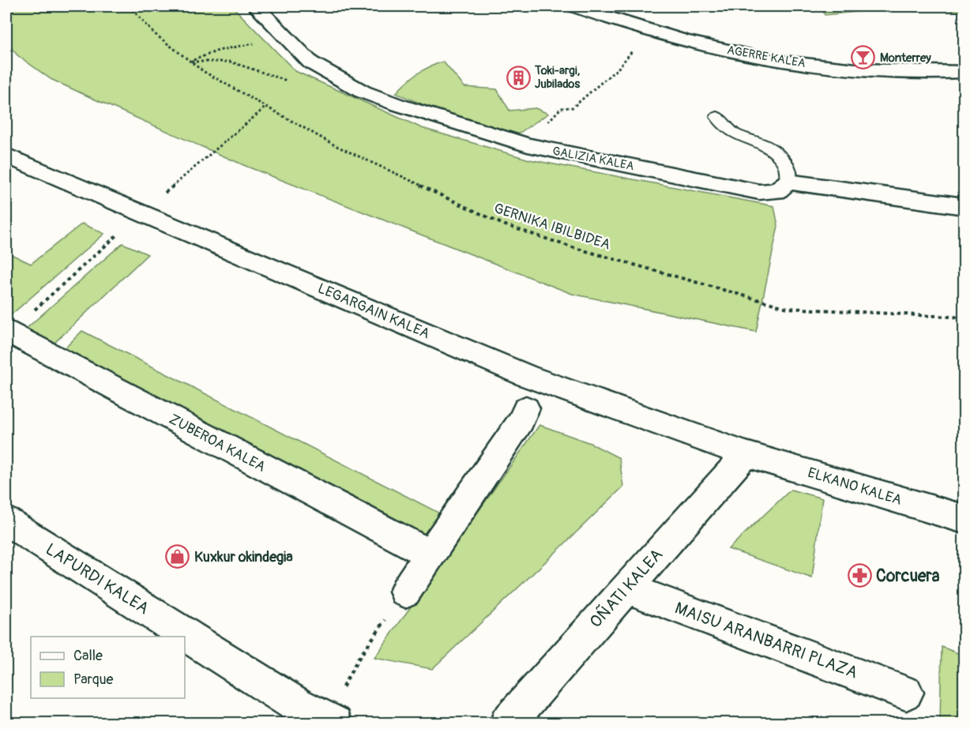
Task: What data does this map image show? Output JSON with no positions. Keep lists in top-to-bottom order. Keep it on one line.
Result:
{"streets":{"street":["AGERRE KALEA","GALIZIA KALEA","LEGARGAIN KALEA","ZUBEROA KALEA","ELKANO KALEA","LAPURDI KALEA","OÑATI KALEA","MAISU ARANBARRI PLAZA"],"path":["GERNIKA IBILBIDEA"]},"crossings":[["LEGARGAIN KALEA","ELKANO KALEA"],["LEGARGAIN KALEA","OÑATI KALEA"],["ELKANO KALEA","OÑATI KALEA"],["OÑATI KALEA","MAISU ARANBARRI PLAZA"]],"places":{"bar":["Monterrey"],"building":["Toki-argi, Jubilados"],"shop":["Kuxkur okindegia"],"pharmacy":["Corcuera"]},"legend":["Calle","Parque"]}
